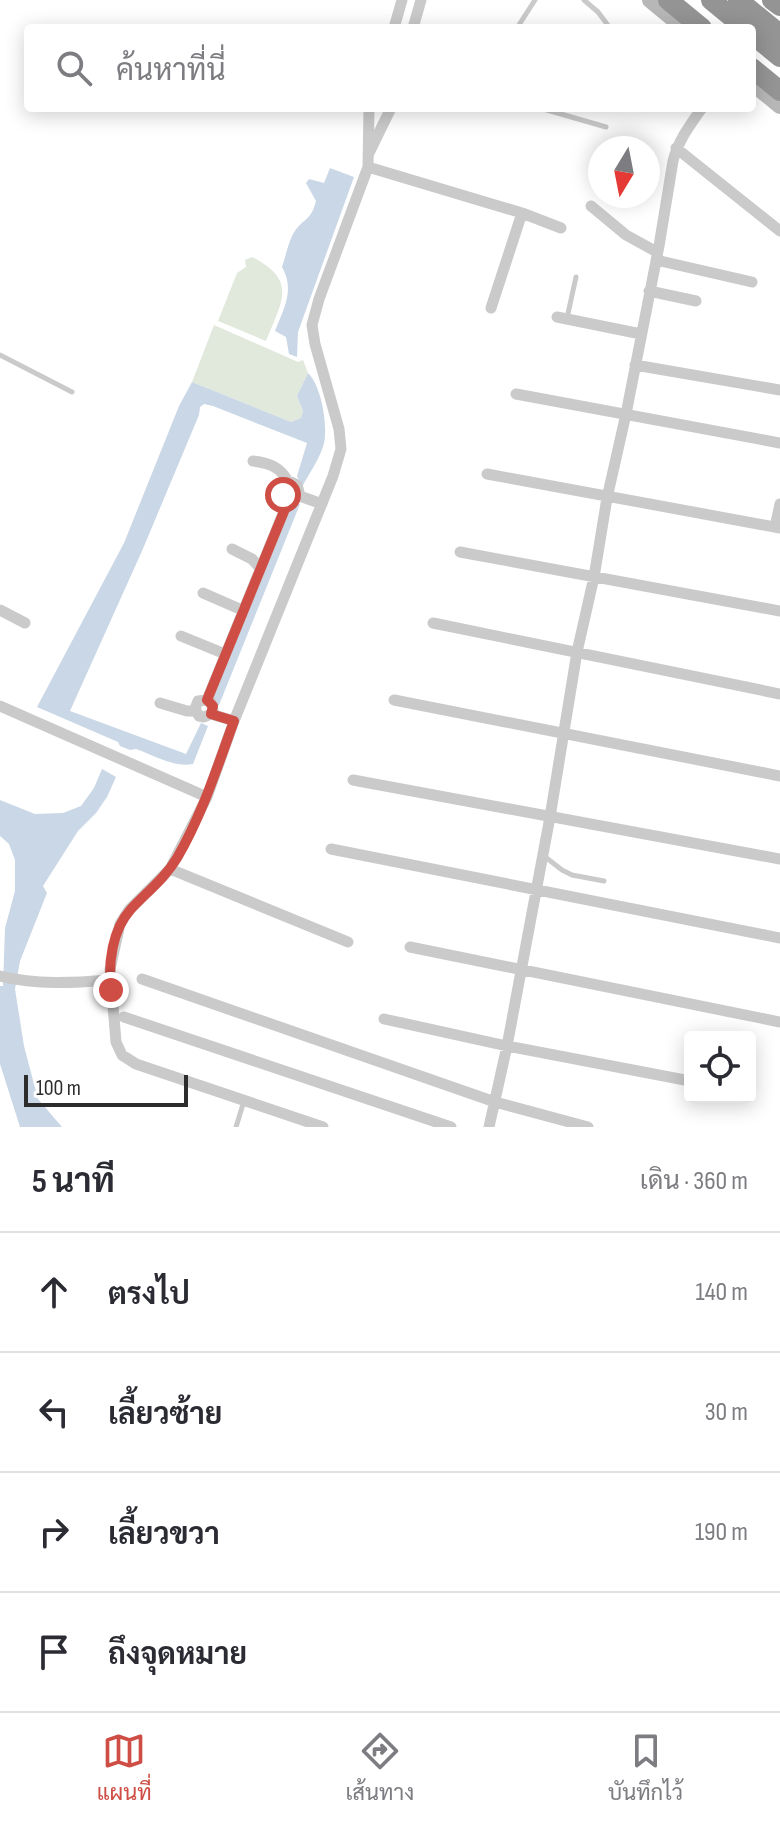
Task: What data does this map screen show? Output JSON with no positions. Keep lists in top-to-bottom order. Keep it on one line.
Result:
{"scale_bar":"100 m","north":"bottom","page":{"search":"ค้นหาที่นี่","scale":"100 m","heading":["5 นาที","เดิน · 360 m"],"list":[["ตรงไป","140 m"],["เลี้ยวซ้าย","30 m"],["เลี้ยวขวา","190 m"],"ถึงจุดหมาย"],"nav":["แผนที่","เส้นทาง","บันทึกไว้"]}}
